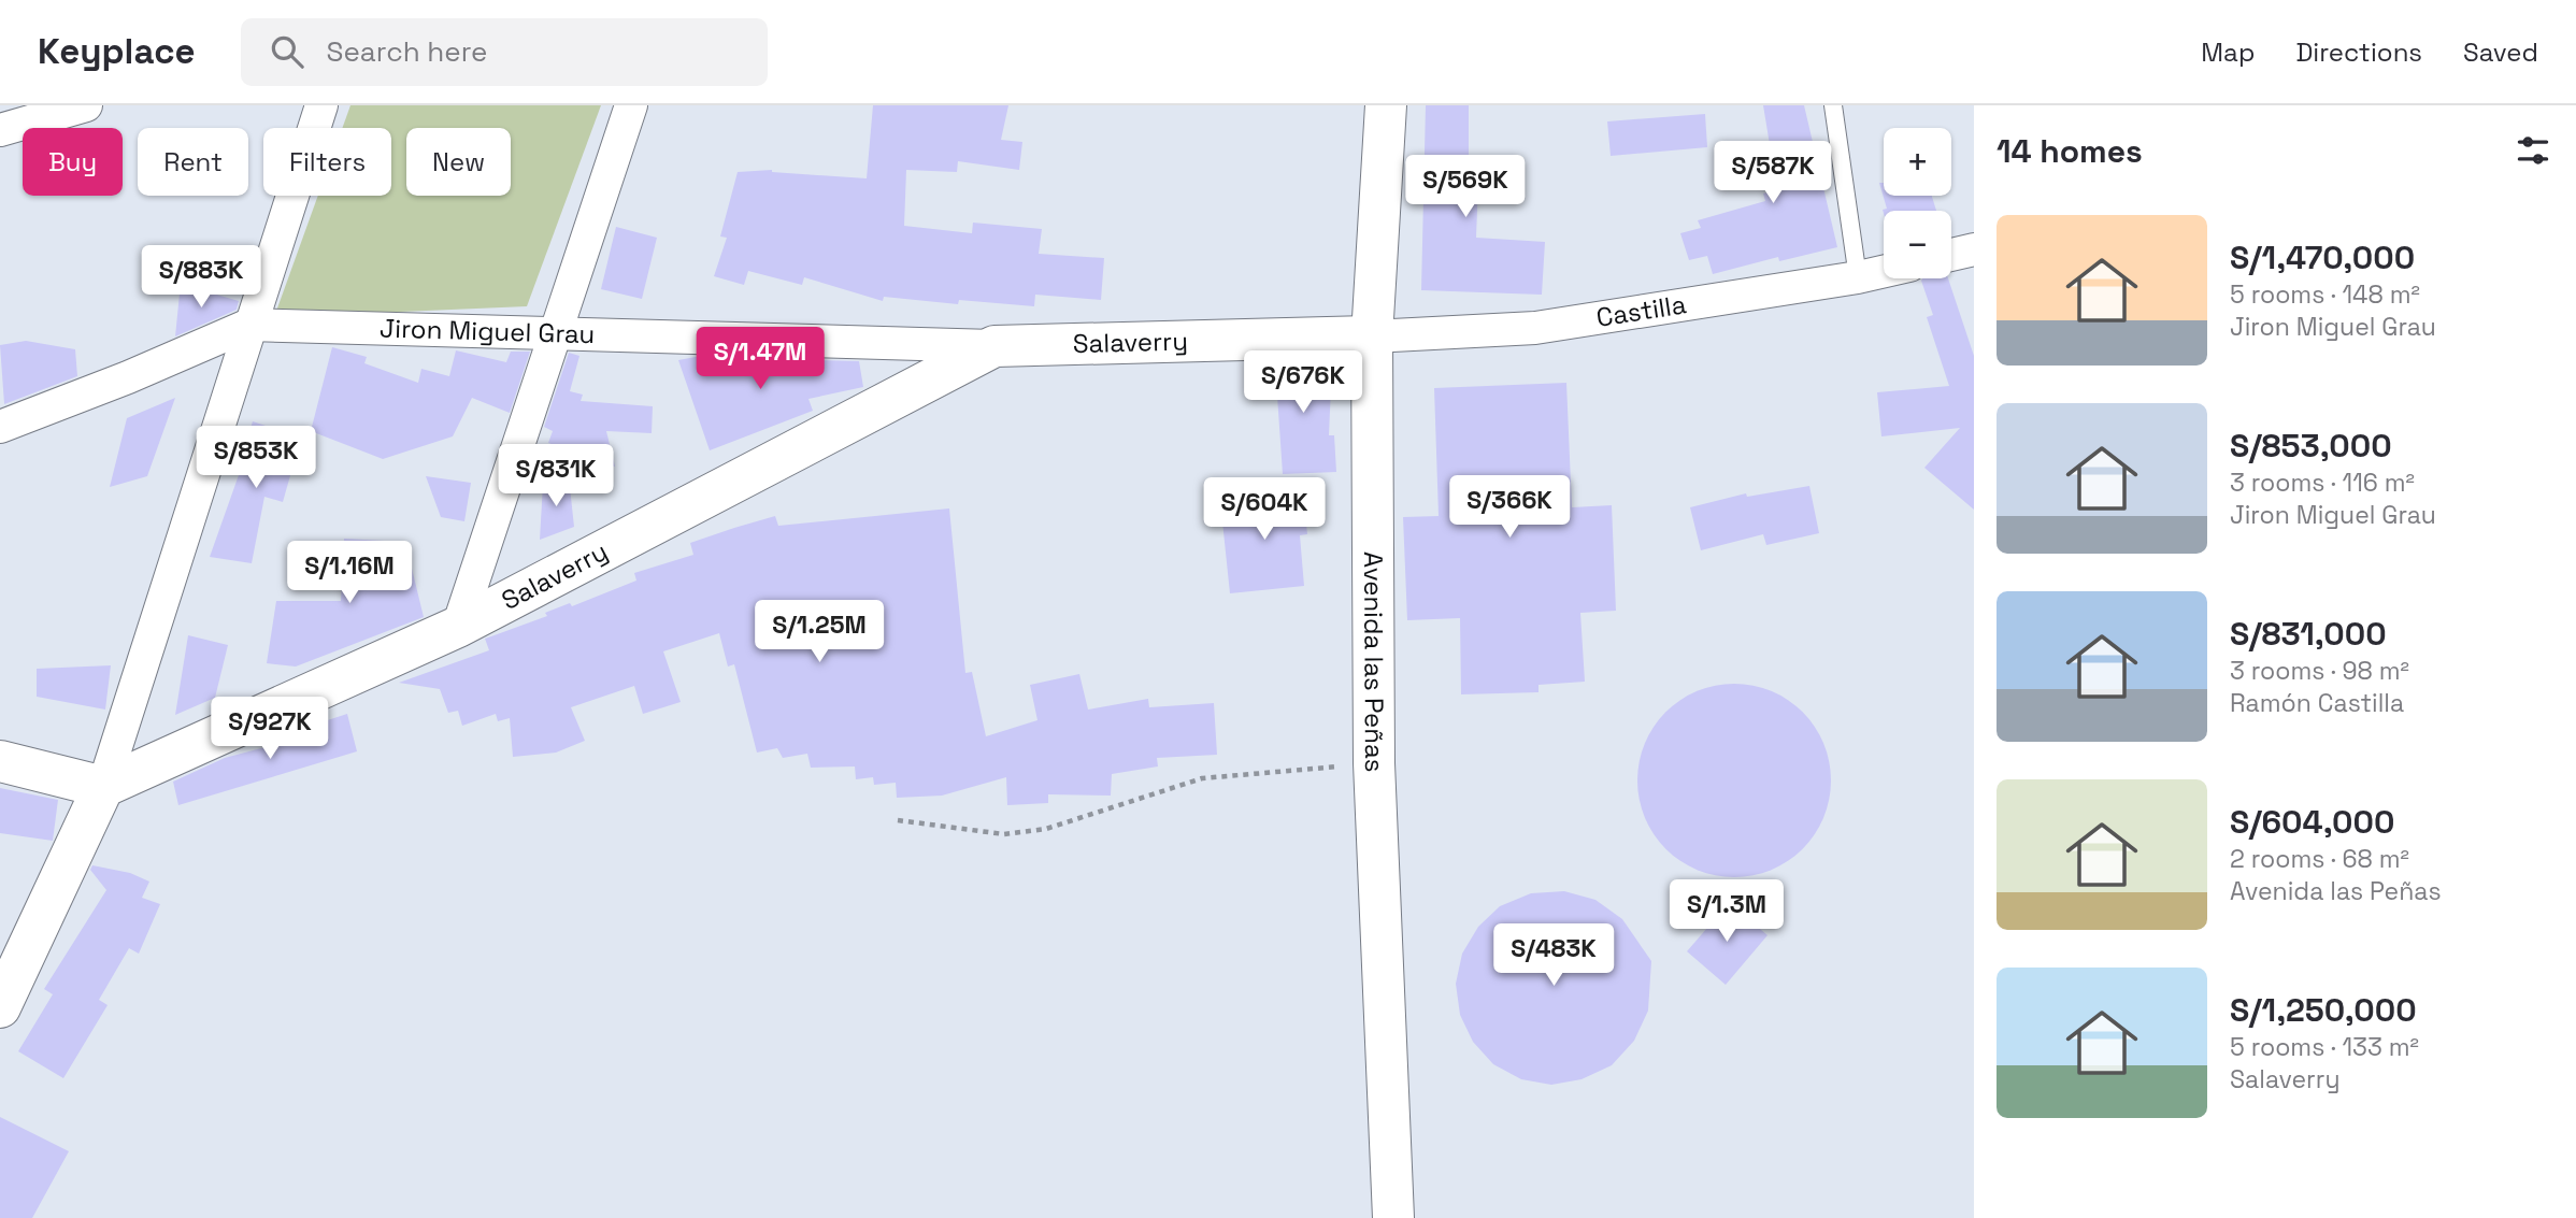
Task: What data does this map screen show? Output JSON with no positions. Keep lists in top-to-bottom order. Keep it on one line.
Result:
{"streets":{"street":["Castilla","Jiron Miguel Grau","Salaverry","Avenida las Peñas"]},"crossings":[["Castilla","Salaverry"],["Castilla","Avenida las Peñas"],["Jiron Miguel Grau","Salaverry"],["Salaverry","Avenida las Peñas"]],"page":{"header":"Keyplace","search":"Search here","nav":["Map","Directions","Saved"],"heading":"14 homes","map_buttons":["+","−"],"chip":["Buy","Rent","Filters","New"],"price":["S/587K","S/569K","S/883K","S/1.47M","S/676K","S/853K","S/831K","S/366K","S/604K","S/1.16M","S/1.25M","S/927K","S/1.3M","S/483K"],"list":[{"name":"S/1,470,000","note":"5 rooms · 148 m² · Jiron Miguel Grau"},{"name":"S/853,000","note":"3 rooms · 116 m² · Jiron Miguel Grau"},{"name":"S/831,000","note":"3 rooms · 98 m² · Ramón Castilla"},{"name":"S/604,000","note":"2 rooms · 68 m² · Avenida las Peñas"},{"name":"S/1,250,000","note":"5 rooms · 133 m² · Salaverry"}]}}
